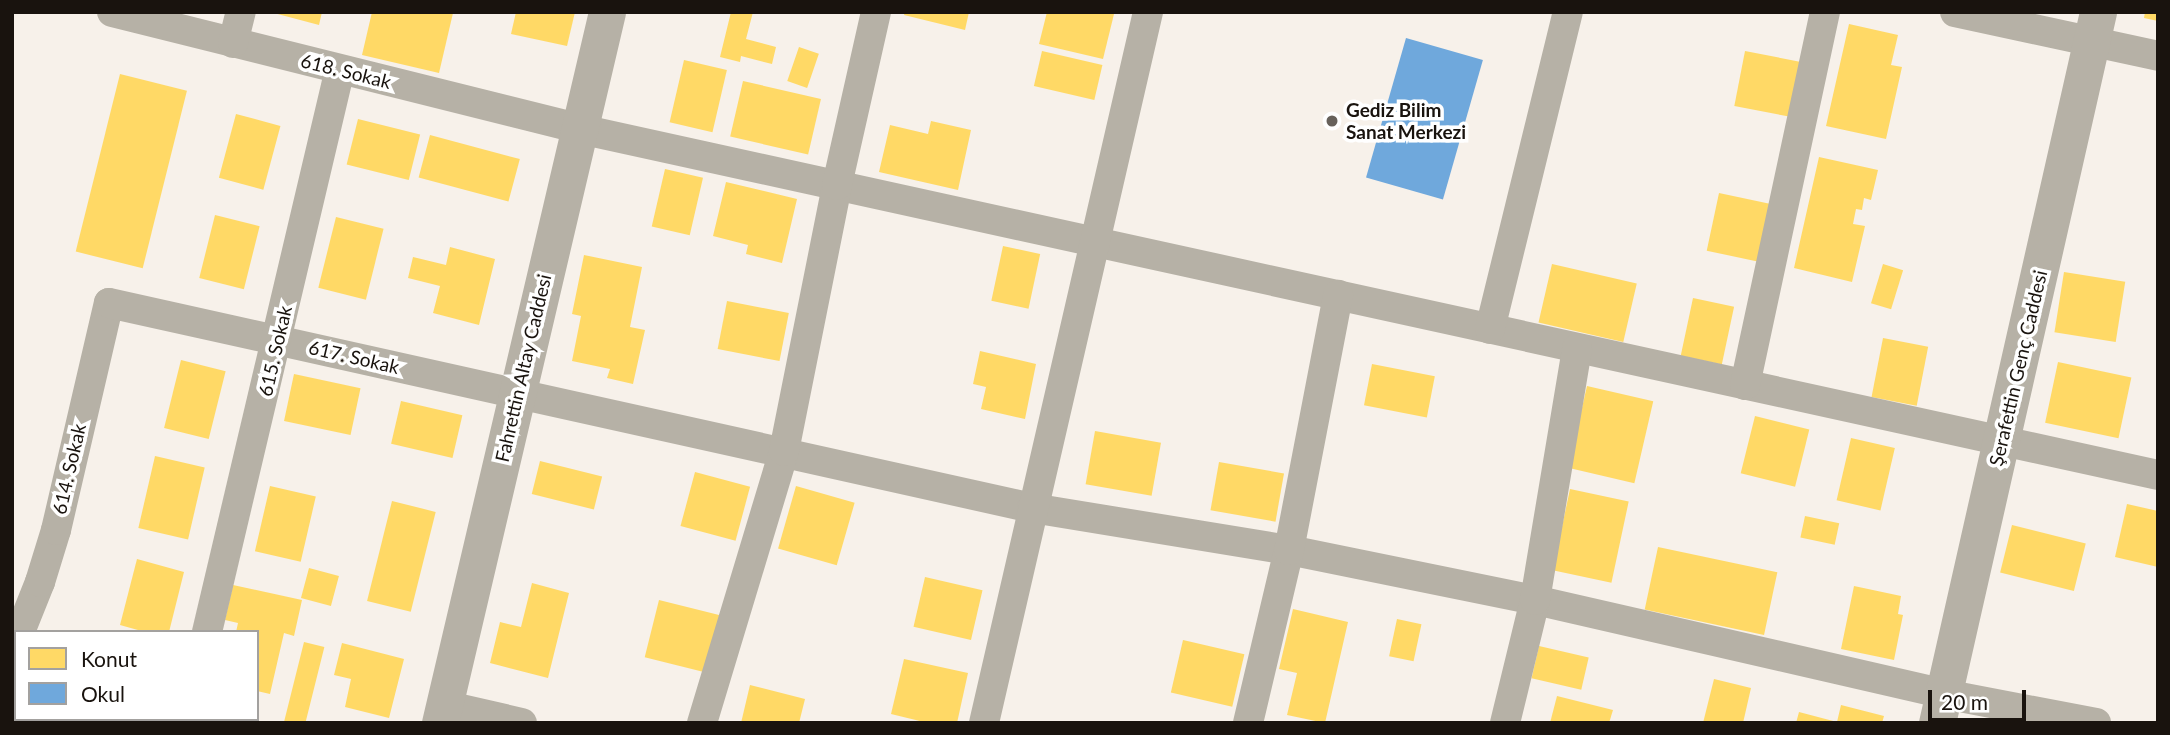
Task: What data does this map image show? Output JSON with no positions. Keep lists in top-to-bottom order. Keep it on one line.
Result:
{"streets":{"street":["618. Sokak","615. Sokak","617. Sokak","Fahrettin Altay Caddesi","Şerafettin Genç Caddesi","614. Sokak"]},"crossings":[["618. Sokak","615. Sokak"],["618. Sokak","Fahrettin Altay Caddesi"],["618. Sokak","Şerafettin Genç Caddesi"],["615. Sokak","617. Sokak"],["617. Sokak","Fahrettin Altay Caddesi"],["617. Sokak","Şerafettin Genç Caddesi"],["617. Sokak","614. Sokak"]],"places":["Gediz Bilim Sanat Merkezi"],"legend":["Konut","Okul"],"scale_bar":"20 m"}
